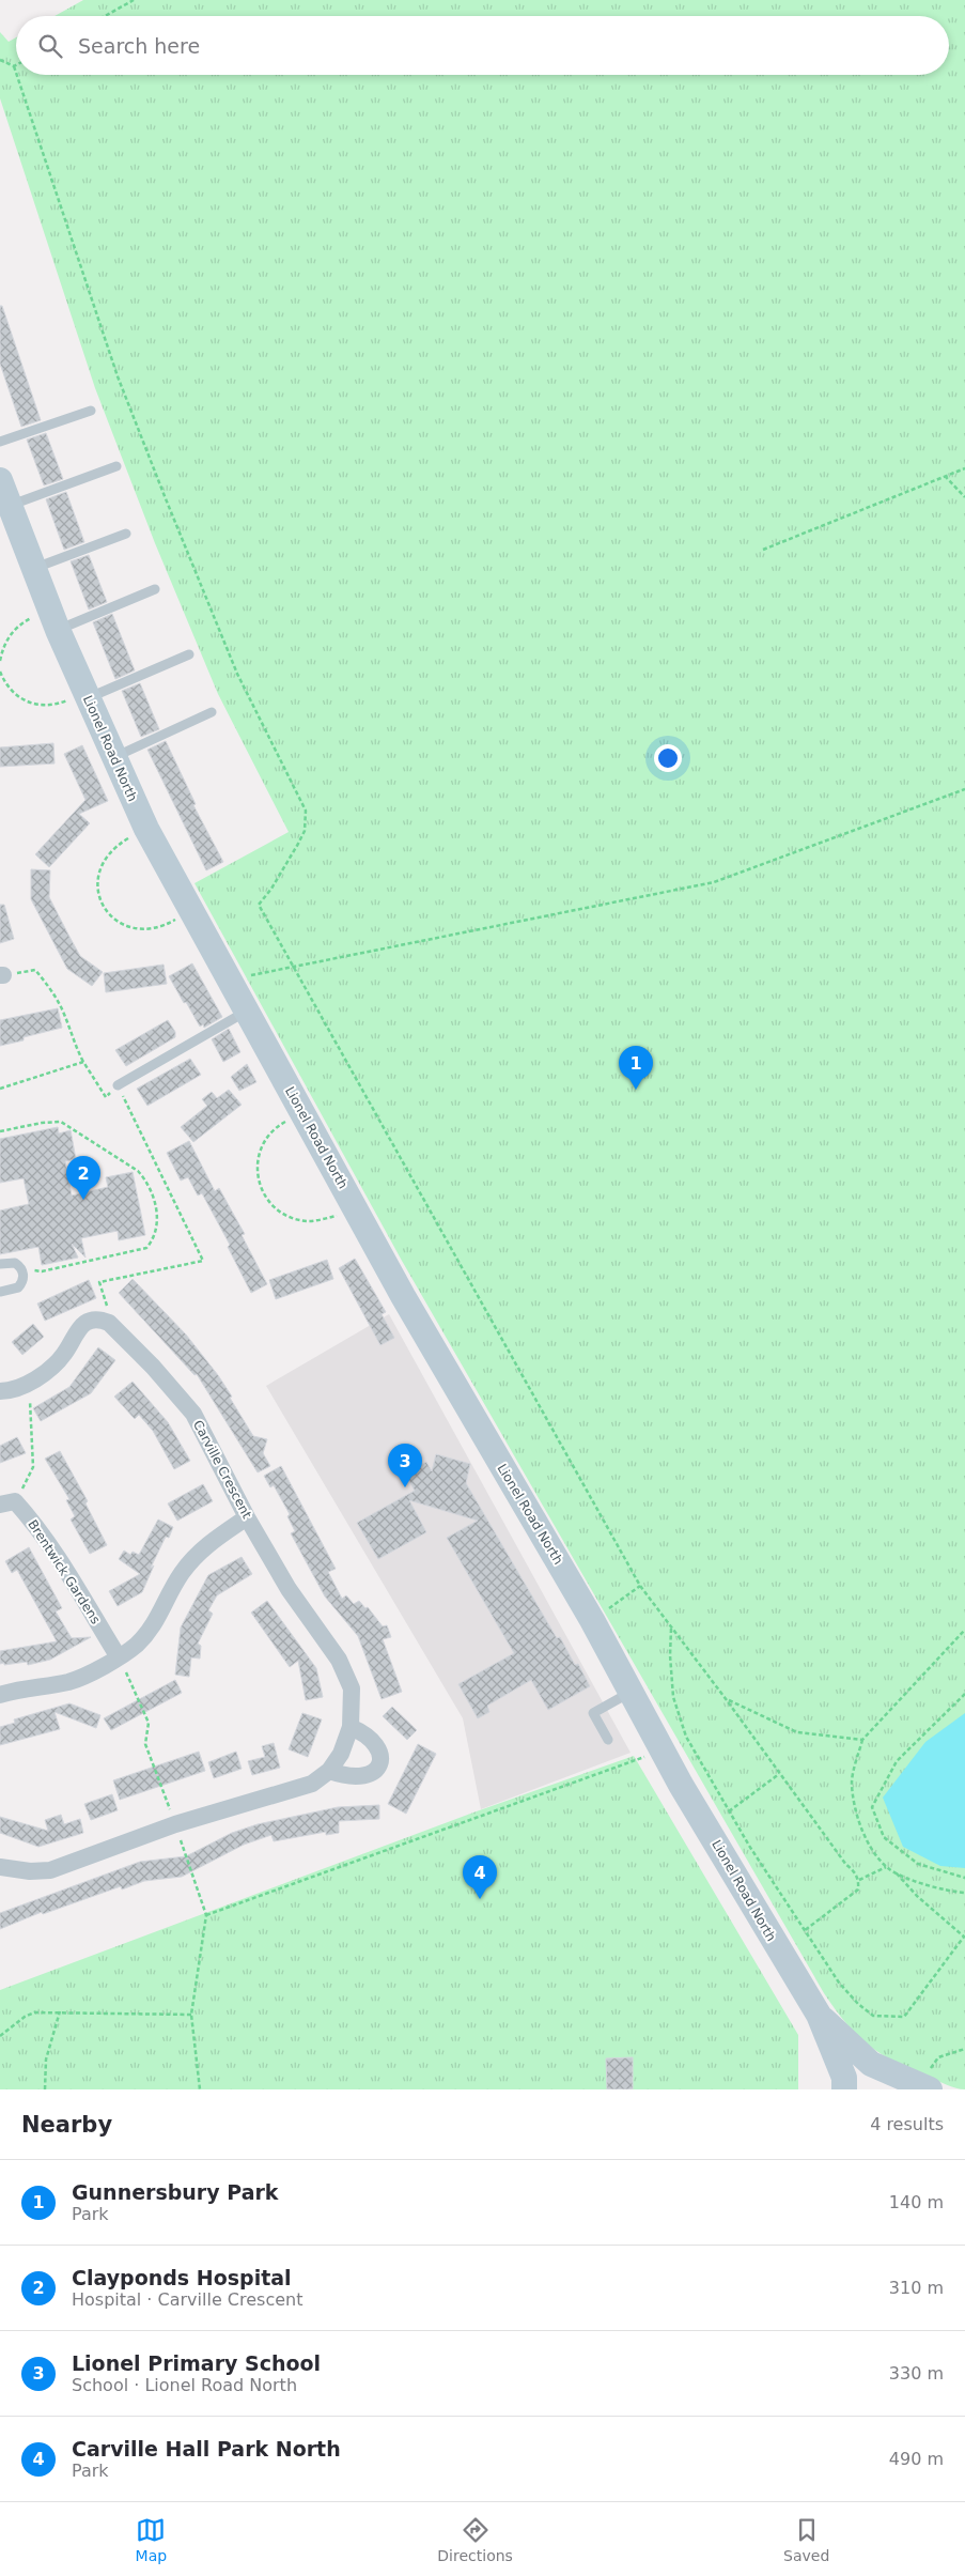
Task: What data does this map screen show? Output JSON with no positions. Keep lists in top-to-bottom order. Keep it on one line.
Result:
{"streets":{"street":["Lionel Road North","Carville Crescent","Brentwick Gardens"]},"page":{"search":"Search here","pins":["1","2","3","4"],"heading":["Nearby","4 results"],"list":[{"mark":"1","name":"Gunnersbury Park","note":"Park","value":"140 m"},{"mark":"2","name":"Clayponds Hospital","note":"Hospital · Carville Crescent","value":"310 m"},{"mark":"3","name":"Lionel Primary School","note":"School · Lionel Road North","value":"330 m"},{"mark":"4","name":"Carville Hall Park North","note":"Park","value":"490 m"}],"nav":["Map","Directions","Saved"]}}
